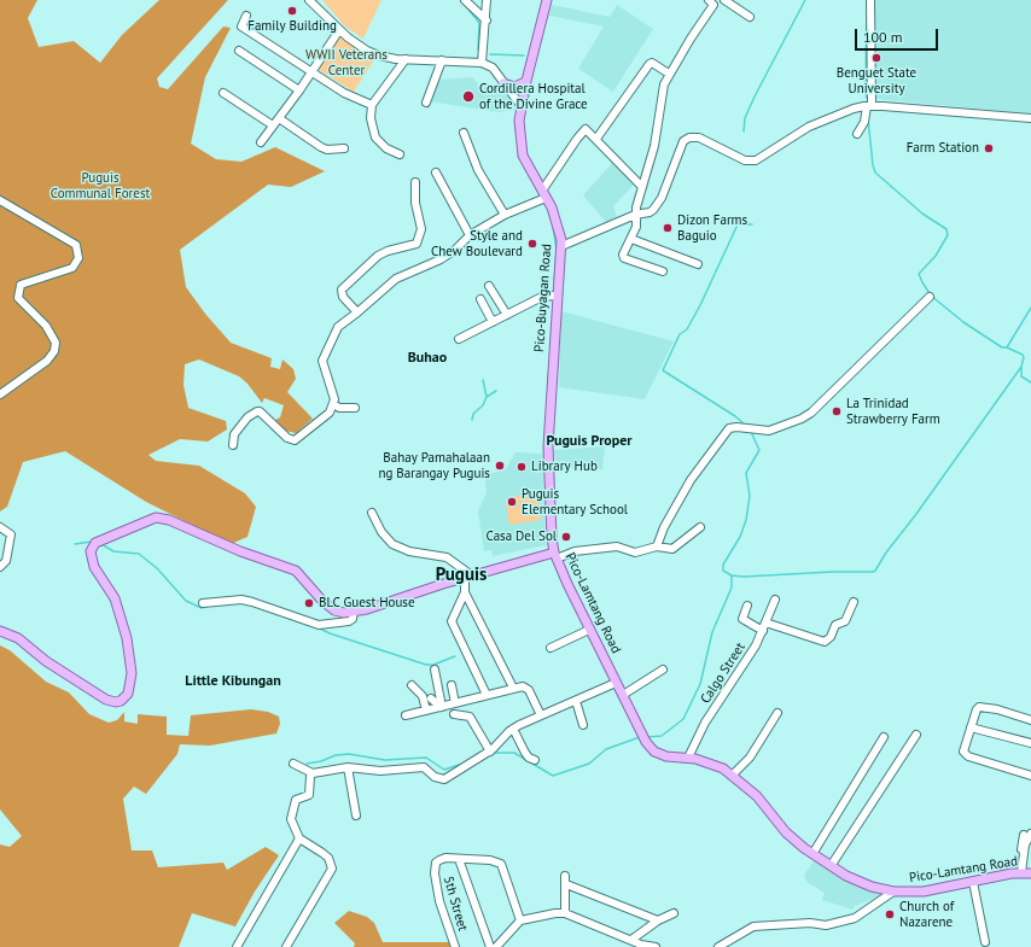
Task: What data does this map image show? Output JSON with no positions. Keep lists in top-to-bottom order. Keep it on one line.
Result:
{"streets":{"main road":["Pico-Buyagan Road","Pico-Lamtang Road"],"street":["Calgo Street","5th Street"]},"crossings":[["Pico-Buyagan Road","Pico-Lamtang Road"],["Pico-Lamtang Road","Calgo Street"]],"districts":["Buhao","Puguis Proper","Puguis","Little Kibungan"],"parks":["WWII Veterans Center","Puguis Communal Forest"],"places":["Family Building","Benguet State University","Cordillera Hospital of the Divine Grace","Farm Station","Dizon Farms Baguio","Style and Chew Boulevard","La Trinidad Strawberry Farm","Bahay Pamahalaan ng Barangay Puguis","Library Hub","Puguis Elementary School","Casa Del Sol","BLC Guest House","Church of Nazarene"],"scale_bar":"100 m"}
